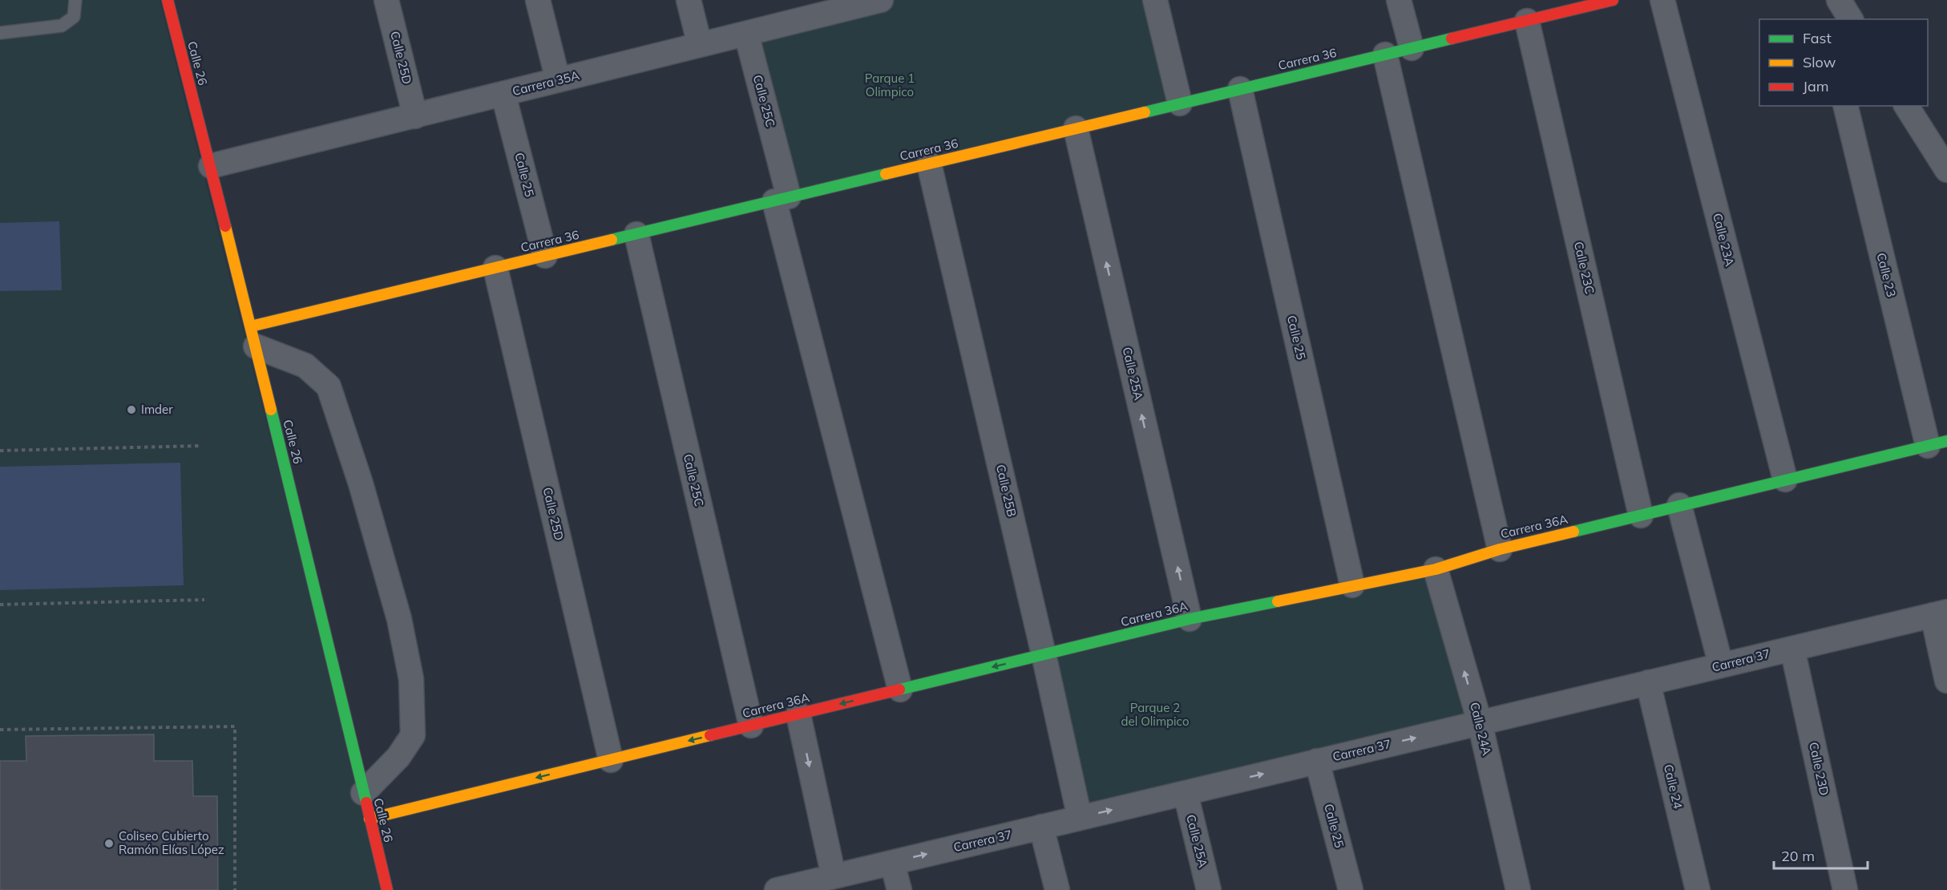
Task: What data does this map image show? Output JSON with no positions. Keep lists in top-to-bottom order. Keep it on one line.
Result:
{"streets":{"street":["Calle 25D","Carrera 36","Calle 26","Carrera 35A","Calle 25C","Calle 25","Calle 23A","Calle 23C","Calle 23","Calle 25A","Calle 25B","Carrera 36A","Carrera 37","Calle 24A","Calle 23D","Calle 24"]},"crossings":[["Calle 25D","Carrera 36"],["Calle 25D","Carrera 35A"],["Calle 25D","Carrera 36A"],["Carrera 36","Calle 26"],["Carrera 36","Calle 25C"],["Carrera 36","Calle 25"],["Carrera 36","Calle 23C"],["Carrera 36","Calle 25A"],["Carrera 36","Calle 25B"],["Calle 26","Carrera 35A"],["Calle 26","Carrera 36A"],["Carrera 35A","Calle 25C"],["Carrera 35A","Calle 25"],["Calle 25C","Carrera 36A"],["Calle 25","Carrera 36A"],["Calle 25","Carrera 37"],["Calle 23A","Carrera 36A"],["Calle 23C","Carrera 36A"],["Calle 23","Carrera 36A"],["Calle 25A","Carrera 36A"],["Calle 25A","Carrera 37"],["Calle 25B","Carrera 36A"],["Calle 25B","Carrera 37"],["Carrera 36A","Calle 24A"],["Carrera 37","Calle 24A"],["Carrera 37","Calle 23D"],["Carrera 37","Calle 24"]],"one_way":["Calle 25A","Carrera 36A","Carrera 37","Calle 24A"],"parks":["Parque 1 Olimpico","Parque 2 del Olimpico"],"places":["Imder","Coliseo Cubierto Ramón Elías López"],"legend":["Fast","Slow","Jam"],"scale_bar":"20 m"}
